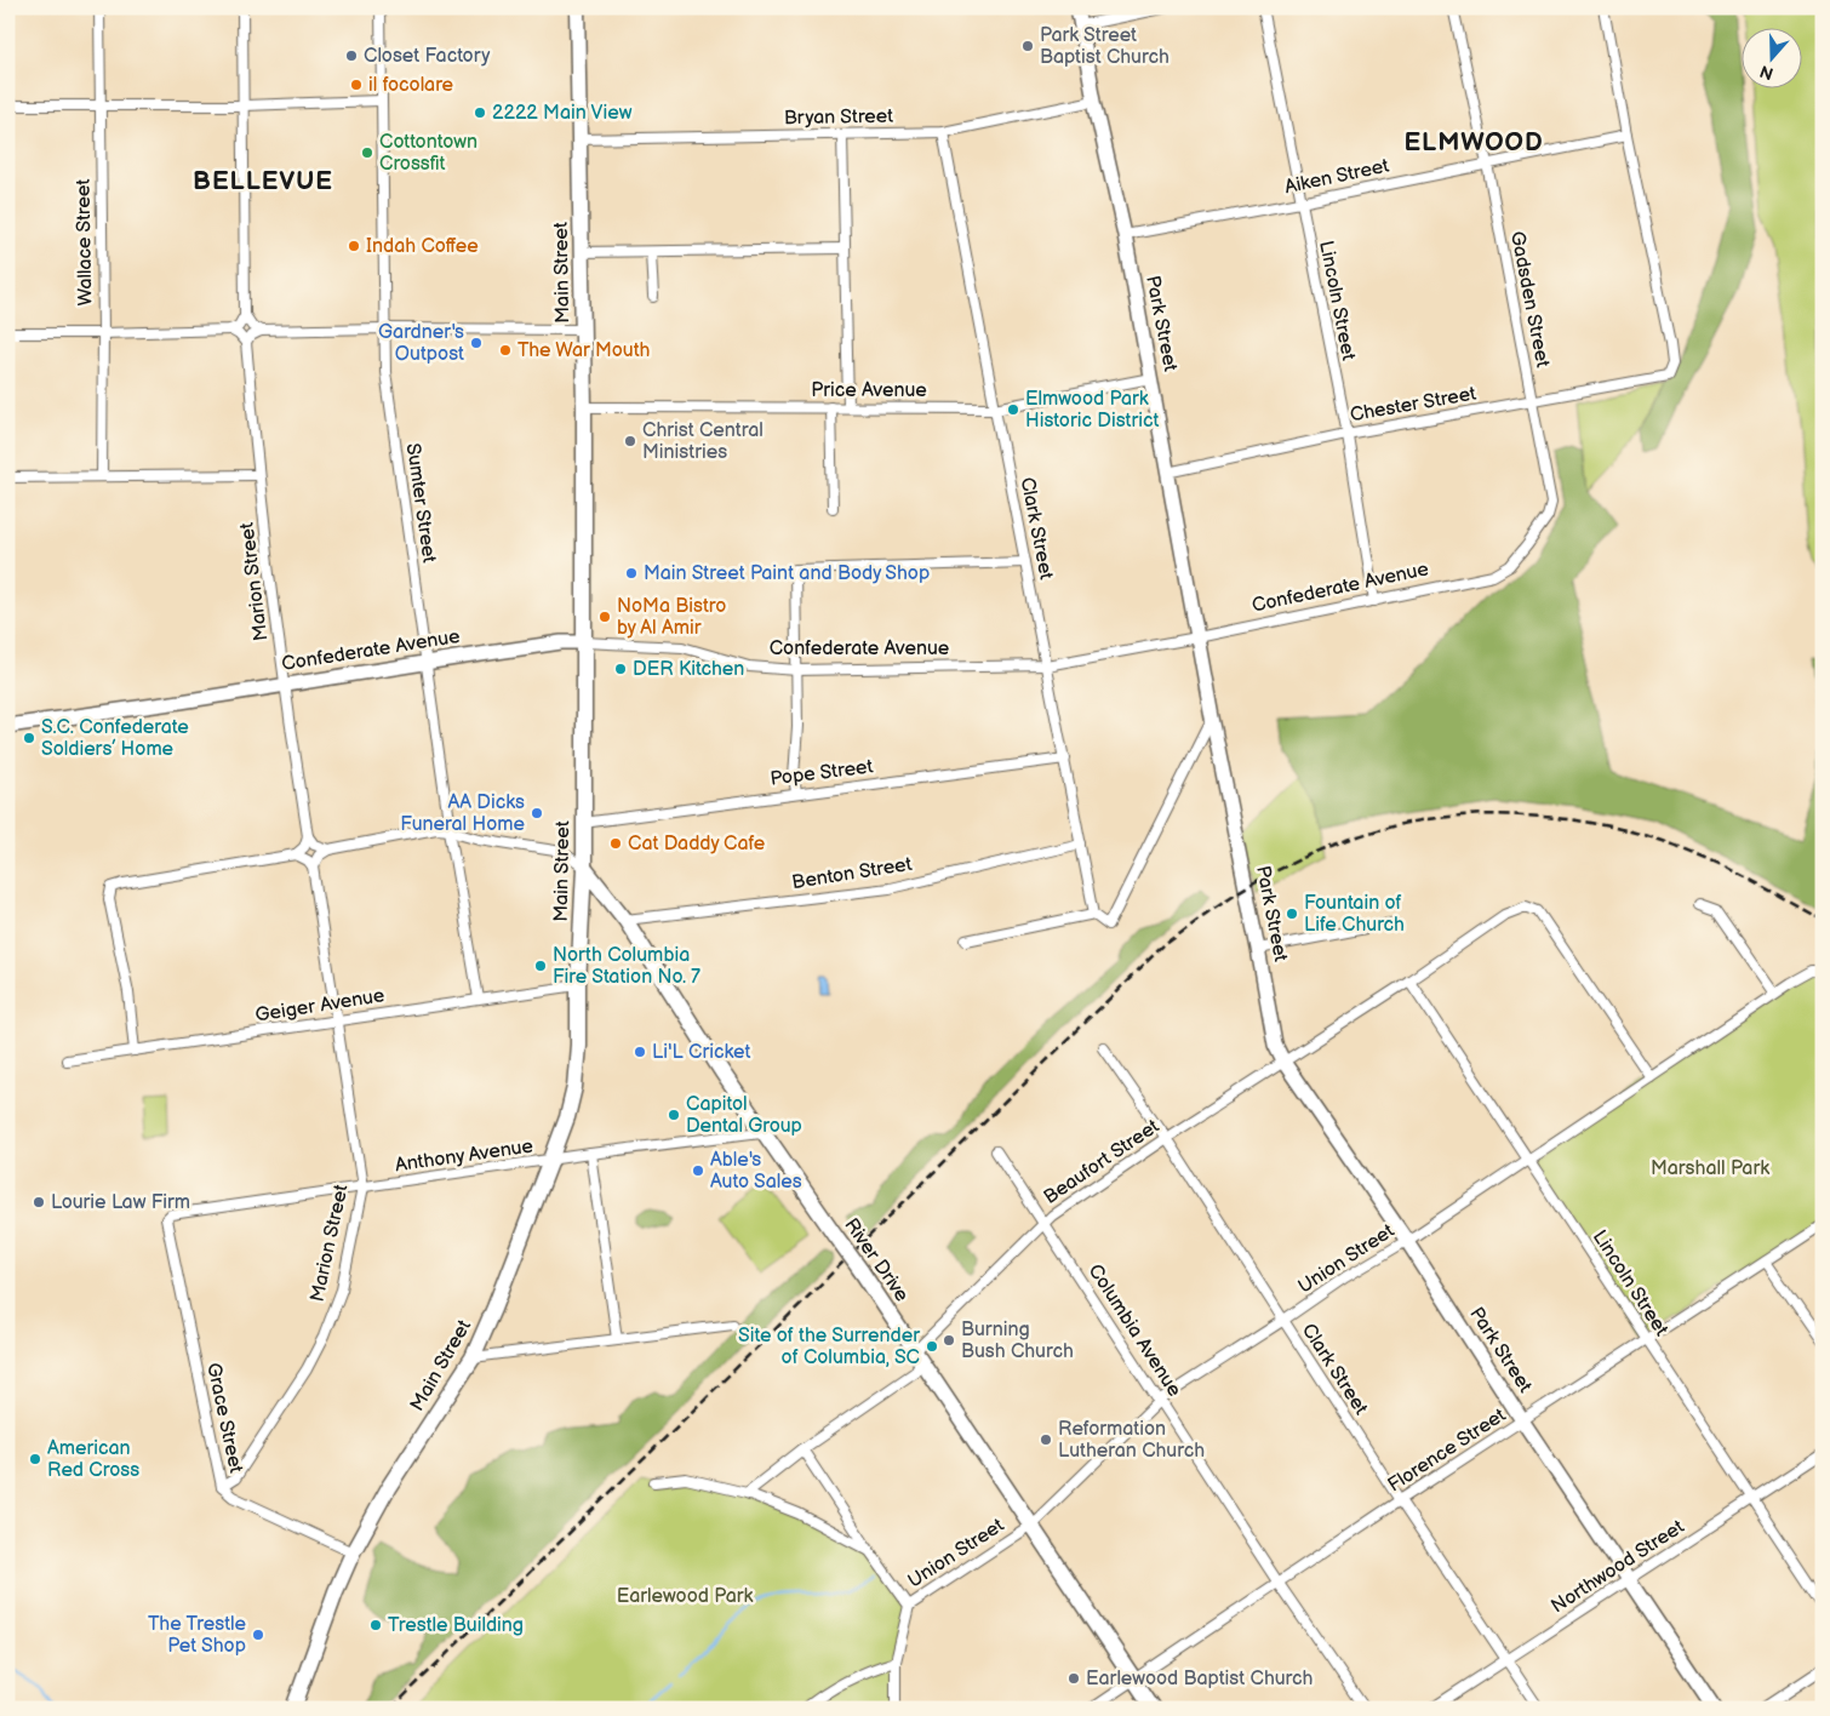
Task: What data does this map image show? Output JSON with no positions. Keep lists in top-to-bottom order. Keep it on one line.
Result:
{"streets":{"main road":["Main Street","River Drive"],"street":["Bryan Street","Aiken Street","Wallace Street","Gadsden Street","Lincoln Street","Park Street","Price Avenue","Chester Street","Sumter Street","Clark Street","Marion Street","Confederate Avenue","Pope Street","Benton Street","Geiger Avenue","Anthony Avenue","Beaufort Street","Union Street","Columbia Avenue","Grace Street","Florence Street","Northwood Street"]},"crossings":[["Bryan Street","Main Street"],["Bryan Street","Park Street"],["Bryan Street","Clark Street"],["Aiken Street","Gadsden Street"],["Aiken Street","Lincoln Street"],["Aiken Street","Park Street"],["Aiken Street","Chester Street"],["Main Street","Price Avenue"],["Main Street","Confederate Avenue"],["Main Street","Pope Street"],["Main Street","Geiger Avenue"],["Main Street","Anthony Avenue"],["Main Street","River Drive"],["Main Street","Grace Street"],["Gadsden Street","Chester Street"],["Gadsden Street","Confederate Avenue"],["Lincoln Street","Chester Street"],["Lincoln Street","Confederate Avenue"],["Lincoln Street","Beaufort Street"],["Lincoln Street","Union Street"],["Lincoln Street","Florence Street"],["Lincoln Street","Northwood Street"],["Park Street","Price Avenue"],["Park Street","Chester Street"],["Park Street","Confederate Avenue"],["Park Street","Beaufort Street"],["Park Street","Union Street"],["Park Street","Florence Street"],["Park Street","Northwood Street"],["Price Avenue","Clark Street"],["Sumter Street","Confederate Avenue"],["Sumter Street","Geiger Avenue"],["Clark Street","Confederate Avenue"],["Clark Street","Pope Street"],["Clark Street","Benton Street"],["Clark Street","Beaufort Street"],["Clark Street","Union Street"],["Clark Street","Florence Street"],["Clark Street","Northwood Street"],["Marion Street","Confederate Avenue"],["Marion Street","Geiger Avenue"],["Marion Street","Anthony Avenue"],["Marion Street","Grace Street"],["Benton Street","River Drive"],["Anthony Avenue","River Drive"],["Anthony Avenue","Grace Street"],["Beaufort Street","Union Street"],["Beaufort Street","River Drive"],["Beaufort Street","Columbia Avenue"],["Union Street","River Drive"],["Union Street","Columbia Avenue"],["River Drive","Florence Street"],["Columbia Avenue","Florence Street"]],"districts":["ELMWOOD","BELLEVUE"],"parks":["Marshall Park","Earlewood Park"],"places":["Park Street Baptist Church","Closet Factory","il focolare","2222 Main View","Cottontown Crossfit","Indah Coffee","Gardner's Outpost","The War Mouth","Elmwood Park Historic District","Christ Central Ministries","Main Street Paint and Body Shop","NoMa Bistro by Al Amir","DER Kitchen","S.C. Confederate Soldiers’ Home","AA Dicks Funeral Home","Cat Daddy Cafe","Fountain of Life Church","North Columbia Fire Station No. 7","Li'L Cricket","Capitol Dental Group","Able's Auto Sales","Lourie Law Firm","Burning Bush Church","Site of the Surrender of Columbia, SC","Reformation Lutheran Church","American Red Cross","Trestle Building","The Trestle Pet Shop","Earlewood Baptist Church"],"north":"bottom"}
